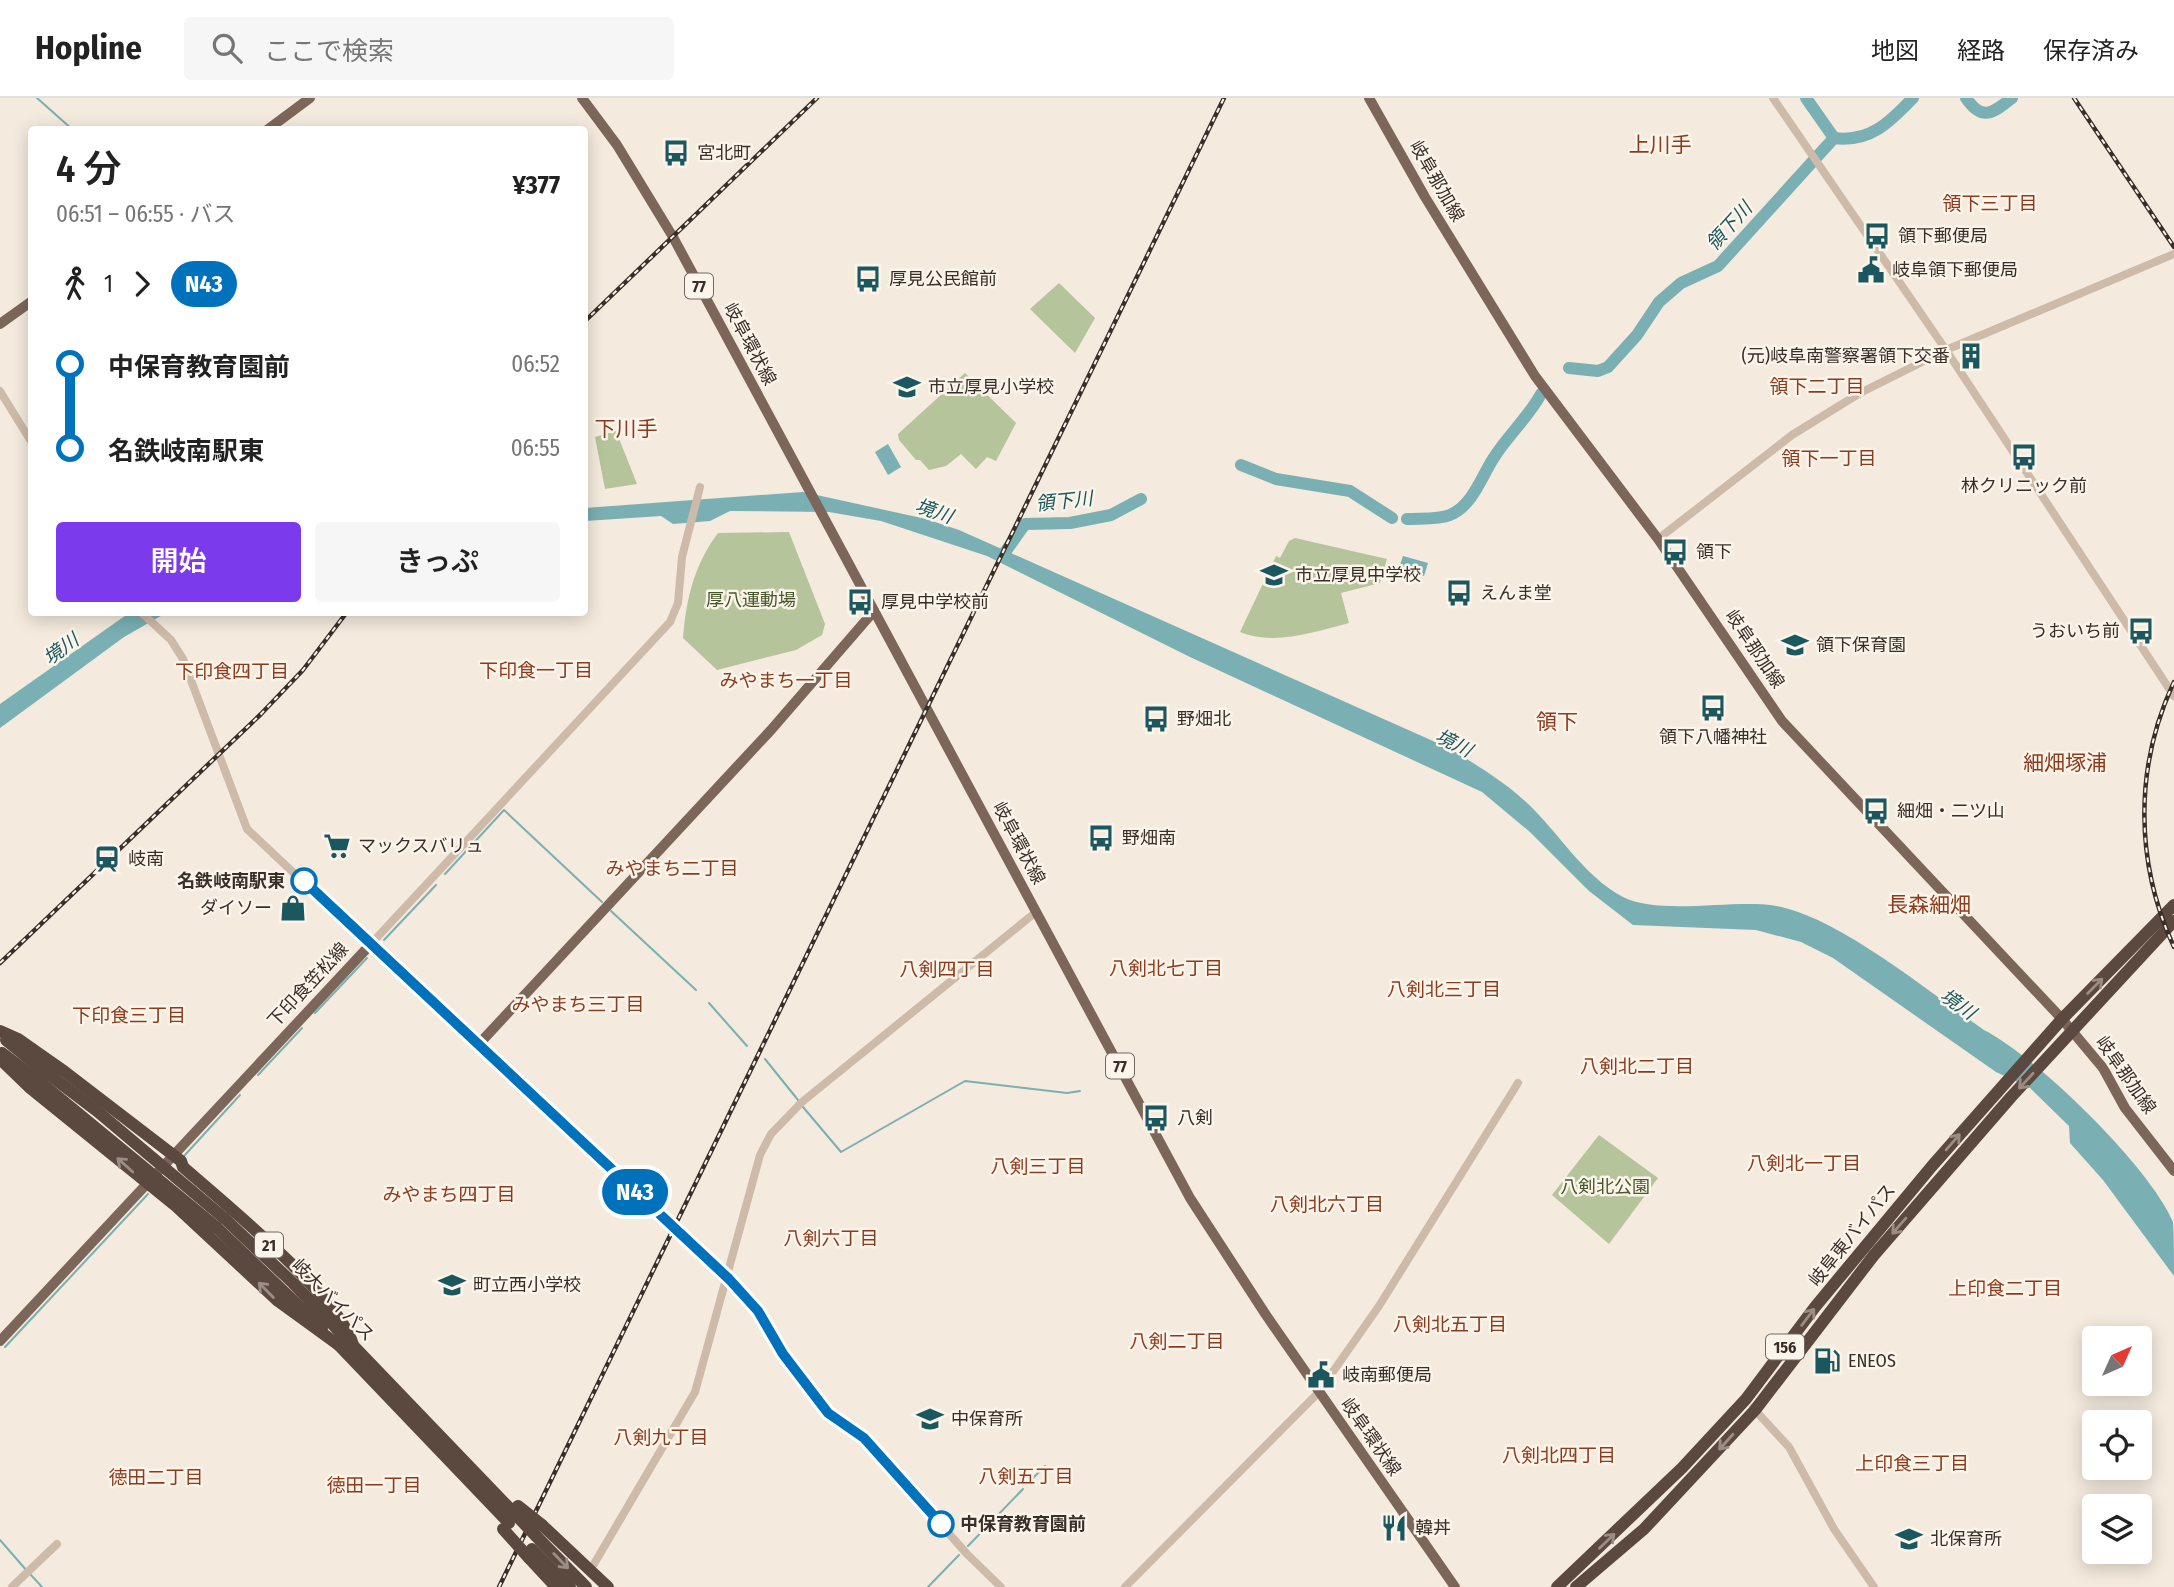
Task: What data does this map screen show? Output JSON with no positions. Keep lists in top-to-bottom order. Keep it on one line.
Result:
{"streets":{"highway":["岐阜東バイパス","21","岐大バイパス","156"],"main road":["岐阜那加線","77","岐阜環状線","下印食笠松線"]},"crossings":[["岐阜那加線","岐阜東バイパス"],["下印食笠松線","21"],["21","岐大バイパス"]],"districts":["上川手","領下三丁目","領下二丁目","下川手","領下一丁目","下印食一丁目","下印食四丁目","みやまち一丁目","領下","細畑塚浦","みやまち二丁目","長森細畑","八剣北七丁目","八剣四丁目","八剣北三丁目","みやまち三丁目","下印食三丁目","八剣北二丁目","八剣北一丁目","八剣三丁目","みやまち四丁目","八剣北六丁目","八剣六丁目","上印食二丁目","八剣北五丁目","八剣二丁目","八剣九丁目","八剣北四丁目","上印食三丁目","八剣五丁目","徳田二丁目","徳田一丁目"],"water":["領下川","境川"],"parks":["厚八運動場","八剣北公園"],"places":{"bus stop":["宮北町","領下郵便局","厚見公民館前","林クリニック前","領下","えんま堂","厚見中学校前","うおいち前","領下八幡神社","野畑北","細畑・二ツ山","野畑南","八剣"],"public building":["岐阜領下郵便局","岐南郵便局"],"building":["(元)岐阜南警察署領下交番"],"school or university":["市立厚見小学校","市立厚見中学校","領下保育園","町立西小学校","中保育所","北保育所"],"supermarket":["マックスバリュ"],"station":["岐南"],"other":["名鉄岐南駅東","中保育教育園前"],"shop":["ダイソー"],"fuel station":["ENEOS"],"restaurant":["韓丼"]},"lines":["bus line N43"],"north":"top right","page":{"header":"Hopline","search":"ここで検索","nav":["地図","経路","保存済み"],"on_map":"N43","heading":["4 分","06:51 – 06:55 · バス","¥377"],"legs":["1","N43"],"list":[{"name":"中保育教育園前","value":"06:52"},{"name":"名鉄岐南駅東","value":"06:55"}],"buttons":["開始","きっぷ"]}}
